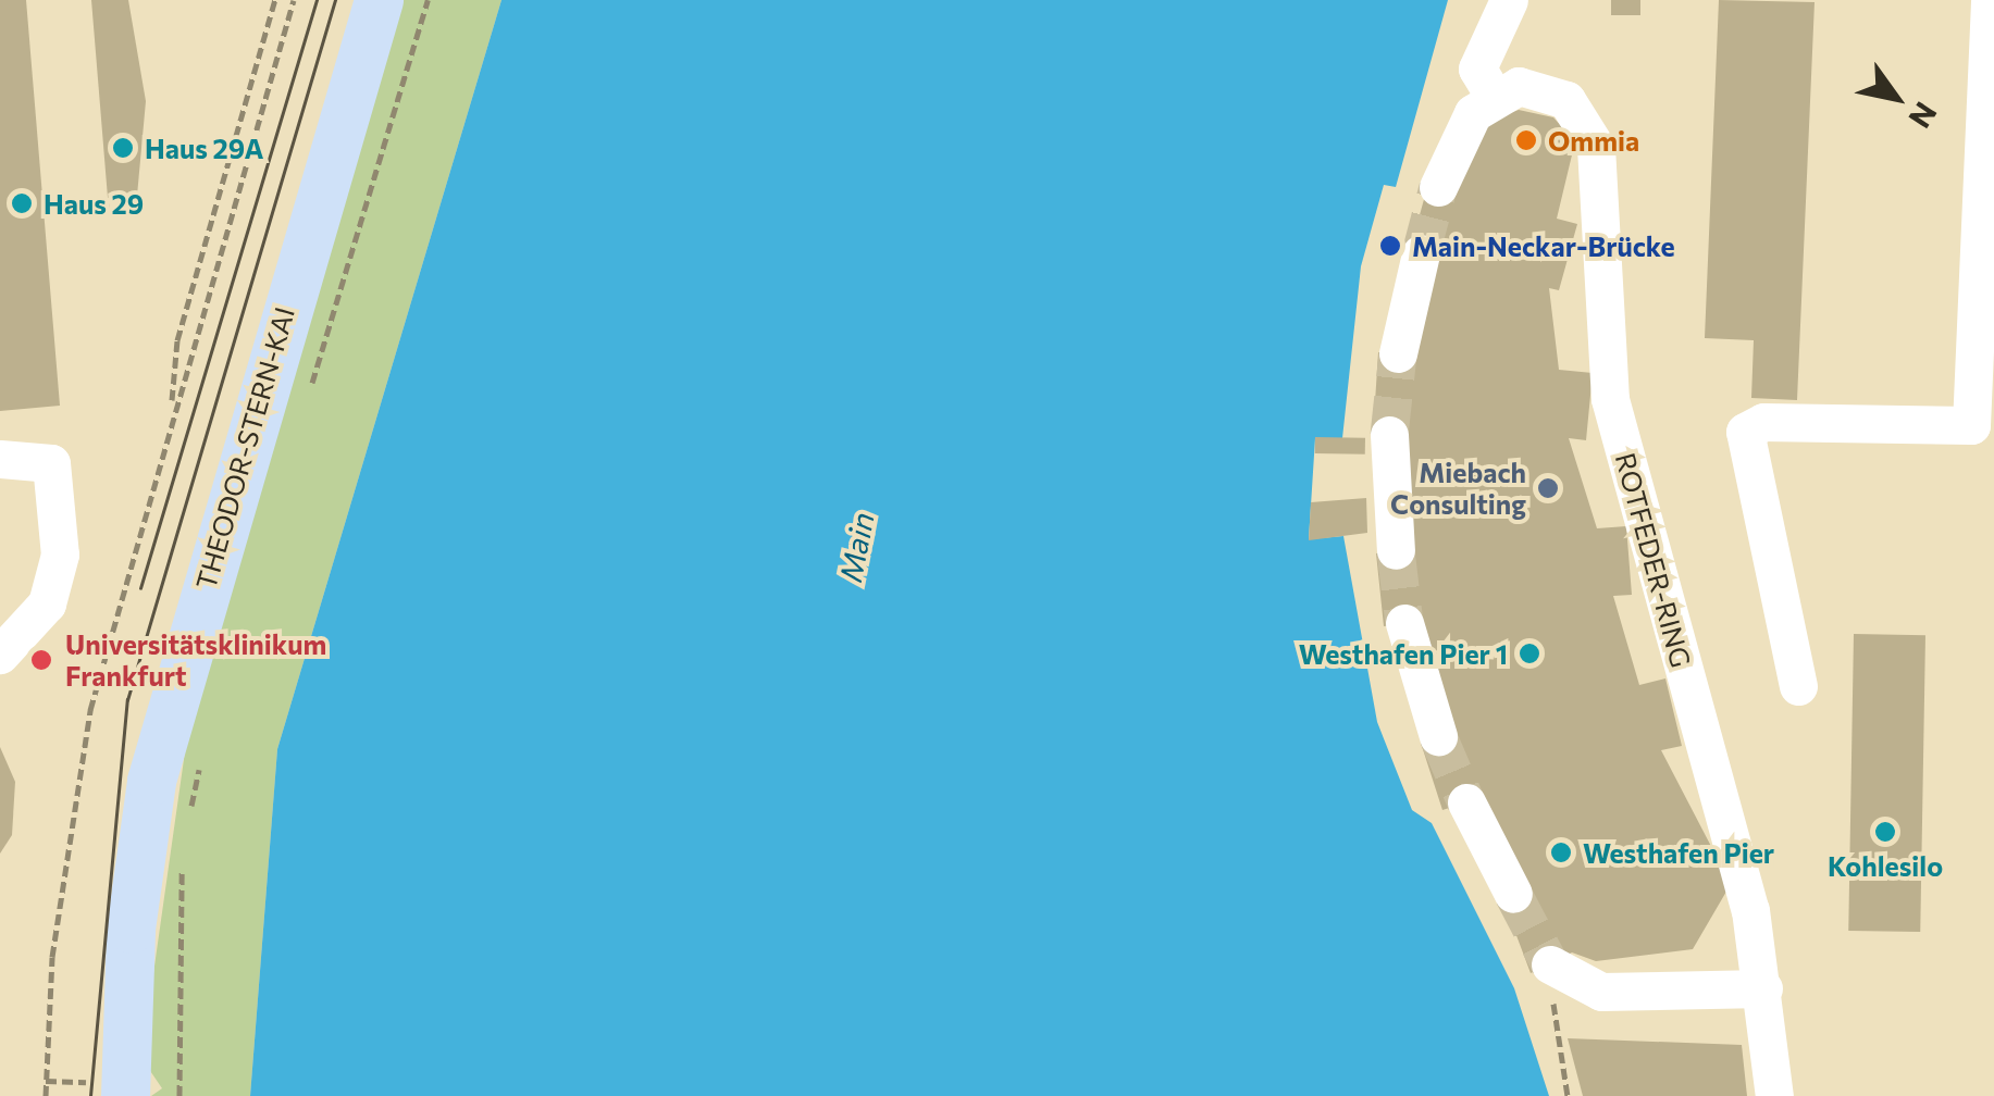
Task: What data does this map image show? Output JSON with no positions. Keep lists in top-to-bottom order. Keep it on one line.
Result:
{"streets":{"main road":["THEODOR-STERN-KAI"],"street":["ROTFEDER-RING"]},"water":["Main"],"places":["Ommia","Haus 29A","Haus 29","Main-Neckar-Brücke","Miebach Consulting","Westhafen Pier 1","Universitätsklinikum Frankfurt","Kohlesilo","Westhafen Pier"],"north":"bottom right"}
